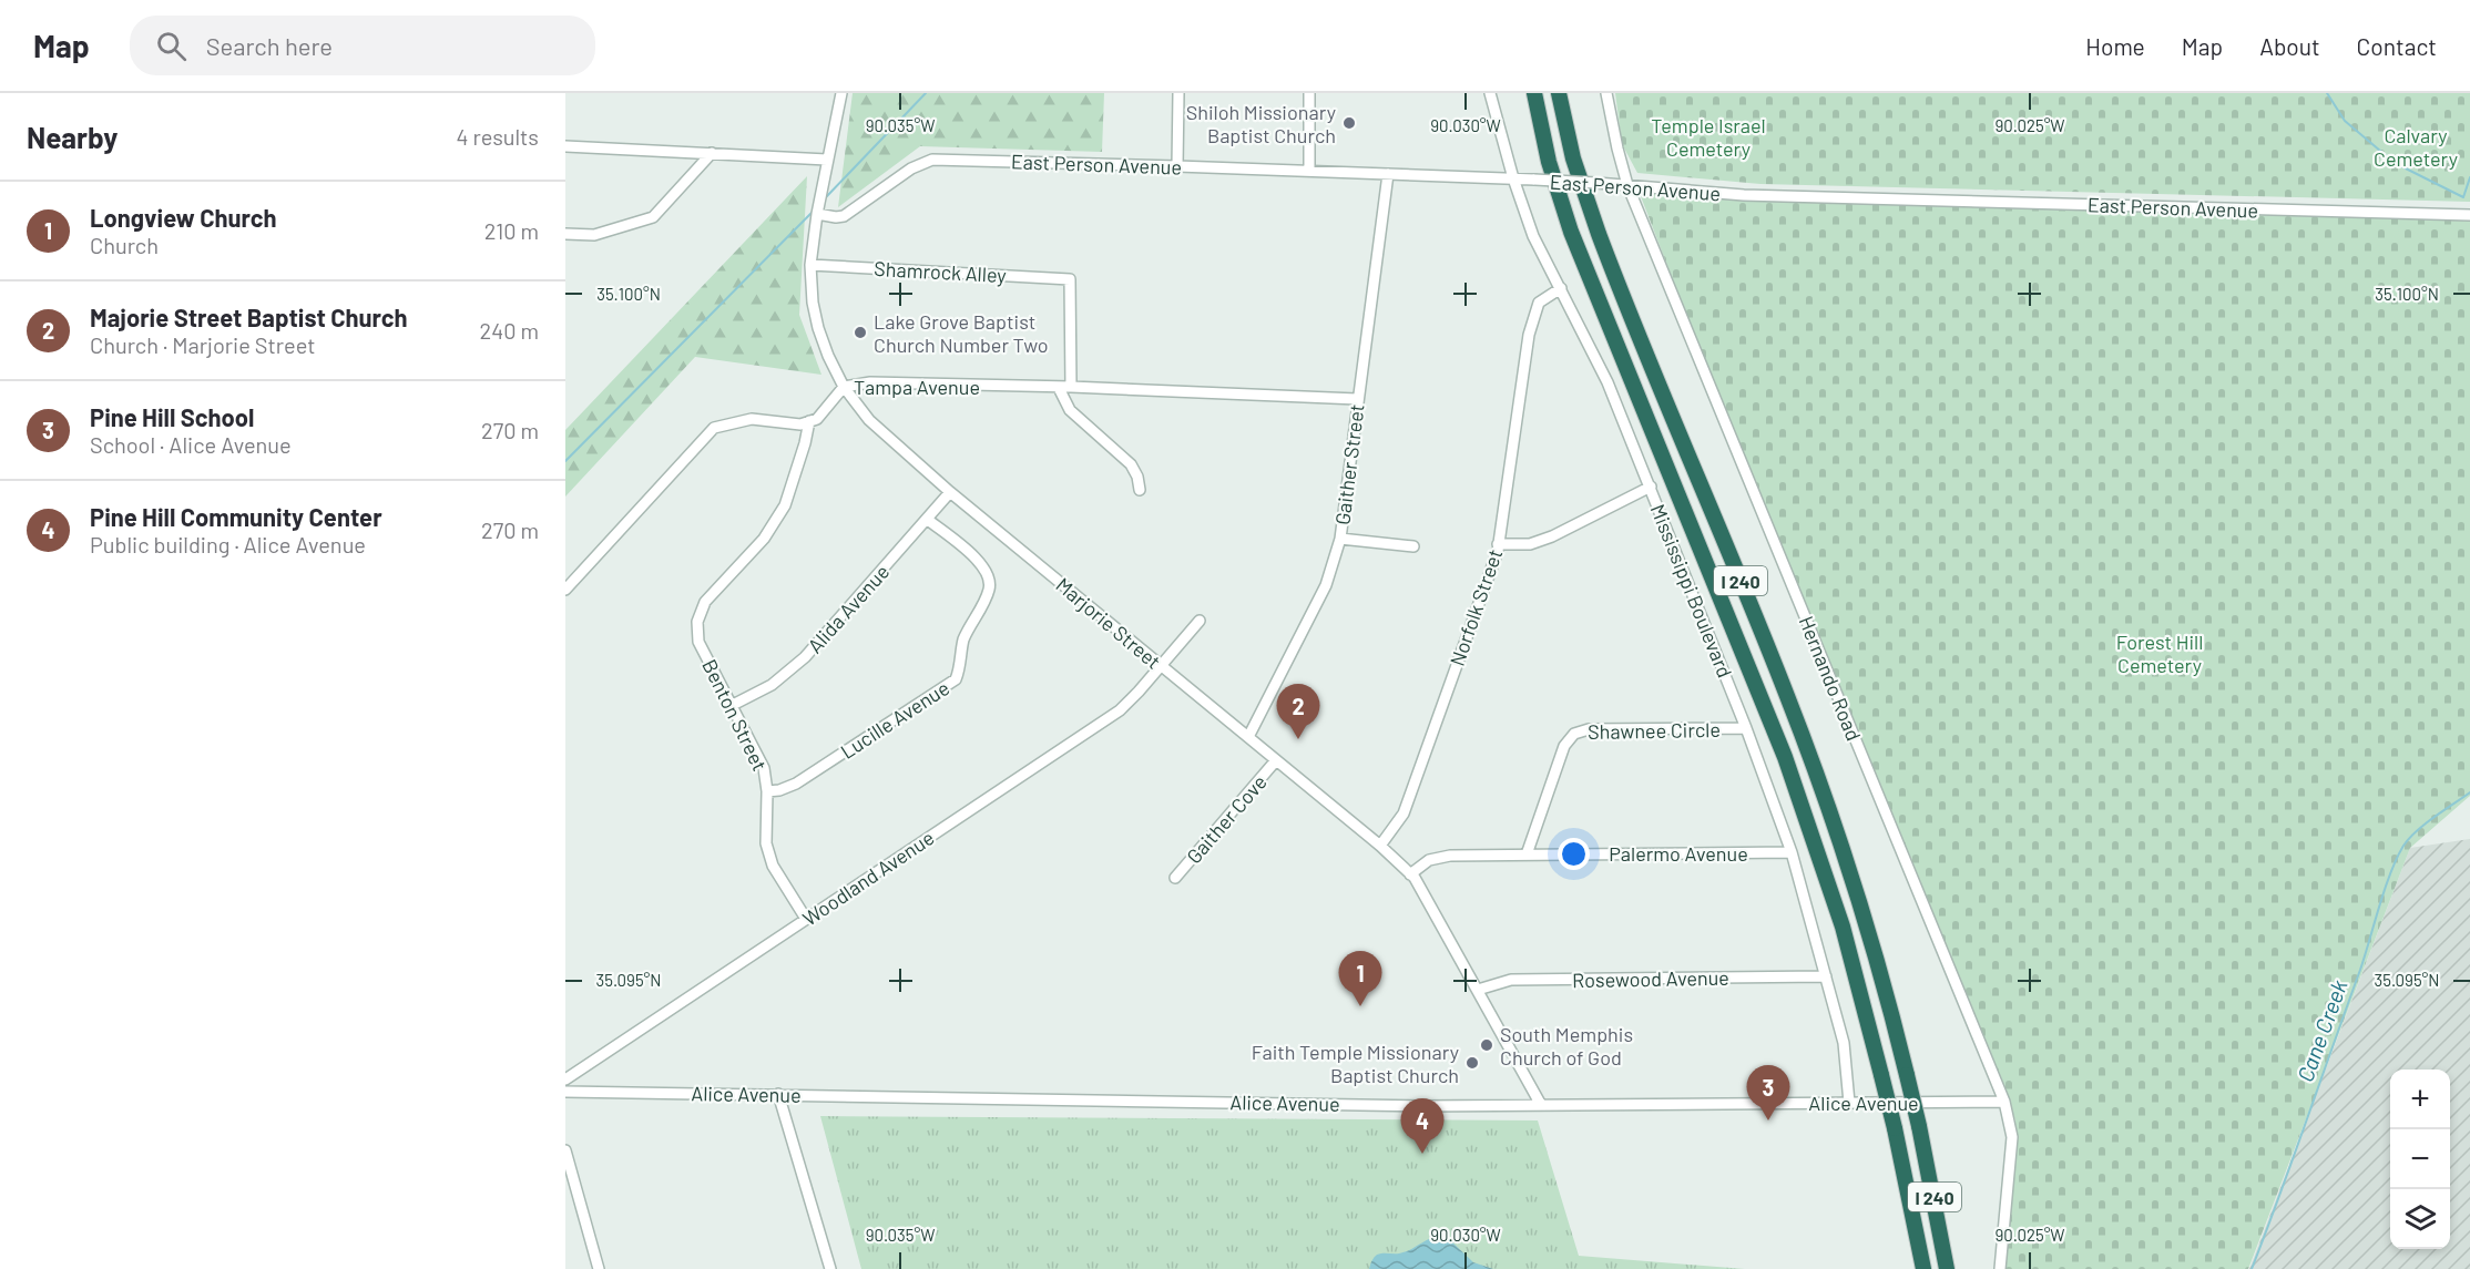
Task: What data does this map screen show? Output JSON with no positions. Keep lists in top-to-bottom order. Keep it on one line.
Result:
{"streets":{"highway":["I 240"],"street":["East Person Avenue","Shamrock Alley","Tampa Avenue","Gaither Street","Mississippi Boulevard","Norfolk Street","Alida Avenue","Marjorie Street","Hernando Road","Benton Street","Lucille Avenue","Shawnee Circle","Gaither Cove","Palermo Avenue","Woodland Avenue","Rosewood Avenue","Alice Avenue"]},"crossings":[["East Person Avenue","Gaither Street"],["East Person Avenue","Mississippi Boulevard"],["East Person Avenue","Marjorie Street"],["East Person Avenue","Hernando Road"],["Shamrock Alley","Tampa Avenue"],["Shamrock Alley","Marjorie Street"],["Tampa Avenue","Gaither Street"],["Tampa Avenue","Marjorie Street"],["Tampa Avenue","Benton Street"],["Gaither Street","Marjorie Street"],["Mississippi Boulevard","Norfolk Street"],["Mississippi Boulevard","Shawnee Circle"],["Mississippi Boulevard","Palermo Avenue"],["Mississippi Boulevard","Rosewood Avenue"],["Mississippi Boulevard","Alice Avenue"],["Norfolk Street","Marjorie Street"],["Alida Avenue","Marjorie Street"],["Alida Avenue","Benton Street"],["Alida Avenue","Lucille Avenue"],["Marjorie Street","Gaither Cove"],["Marjorie Street","Palermo Avenue"],["Marjorie Street","Woodland Avenue"],["Marjorie Street","Rosewood Avenue"],["Marjorie Street","Alice Avenue"],["Hernando Road","Alice Avenue"],["Benton Street","Lucille Avenue"],["Benton Street","Woodland Avenue"],["Shawnee Circle","Palermo Avenue"]],"water":["Cane Creek"],"parks":["Temple Israel Cemetery","Calvary Cemetery","Forest Hill Cemetery"],"places":["Shiloh Missionary Baptist Church","Lake Grove Baptist Church Number Two","South Memphis Church of God","Faith Temple Missionary Baptist Church"],"page":{"header":"Map","search":"Search here","nav":["Home","Map","About","Contact"],"heading":["Nearby","4 results"],"list":[{"mark":"1","name":"Longview Church","note":"Church","value":"210 m"},{"mark":"2","name":"Majorie Street Baptist Church","note":"Church · Marjorie Street","value":"240 m"},{"mark":"3","name":"Pine Hill School","note":"School · Alice Avenue","value":"270 m"},{"mark":"4","name":"Pine Hill Community Center","note":"Public building · Alice Avenue","value":"270 m"}],"pins":["2","1","3","4"],"map_buttons":["+","−"]},"coordinates":["90.035°W","90.030°W","90.025°W","35.100°N","35.095°N"]}
